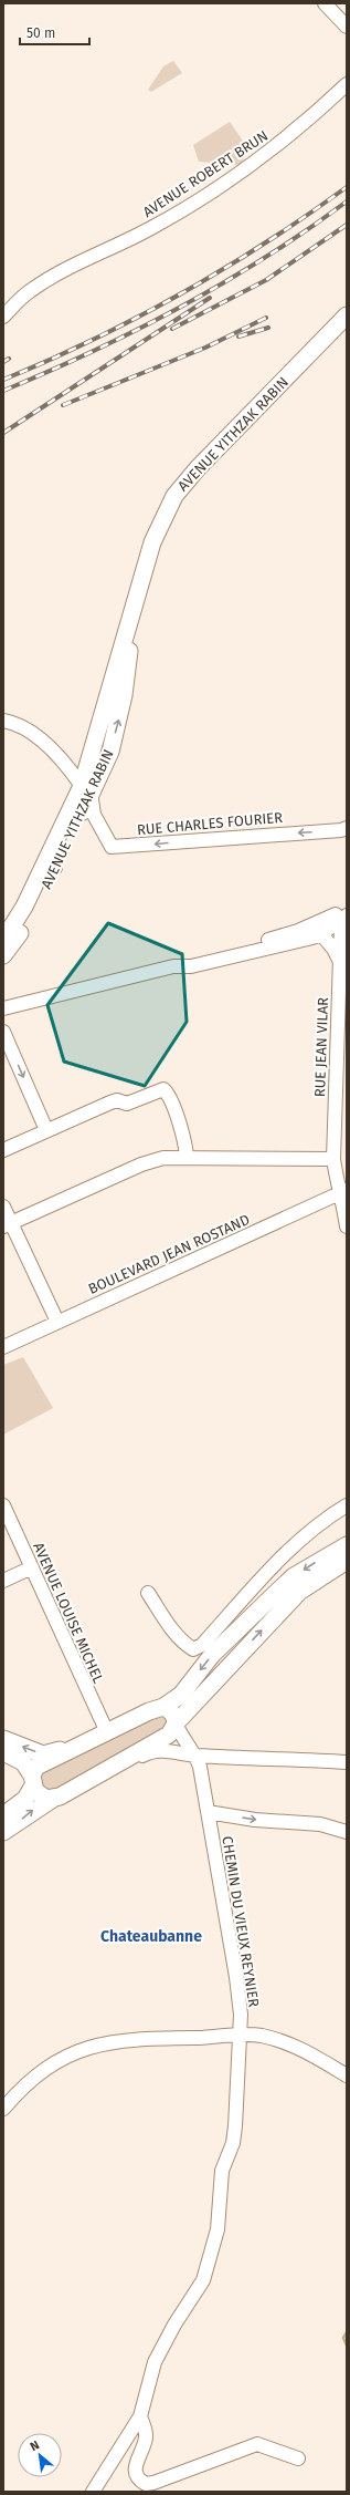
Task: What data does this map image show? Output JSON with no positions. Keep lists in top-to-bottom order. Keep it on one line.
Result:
{"streets":{"main road":["AVENUE YITHZAK RABIN"],"street":["AVENUE ROBERT BRUN","RUE CHARLES FOURIER","RUE JEAN VILAR","BOULEVARD JEAN ROSTAND","AVENUE LOUISE MICHEL","CHEMIN DU VIEUX REYNIER"]},"crossings":[["AVENUE YITHZAK RABIN","RUE CHARLES FOURIER"],["RUE JEAN VILAR","BOULEVARD JEAN ROSTAND"]],"districts":["Chateaubanne"],"scale_bar":"50 m","north":"top left"}
